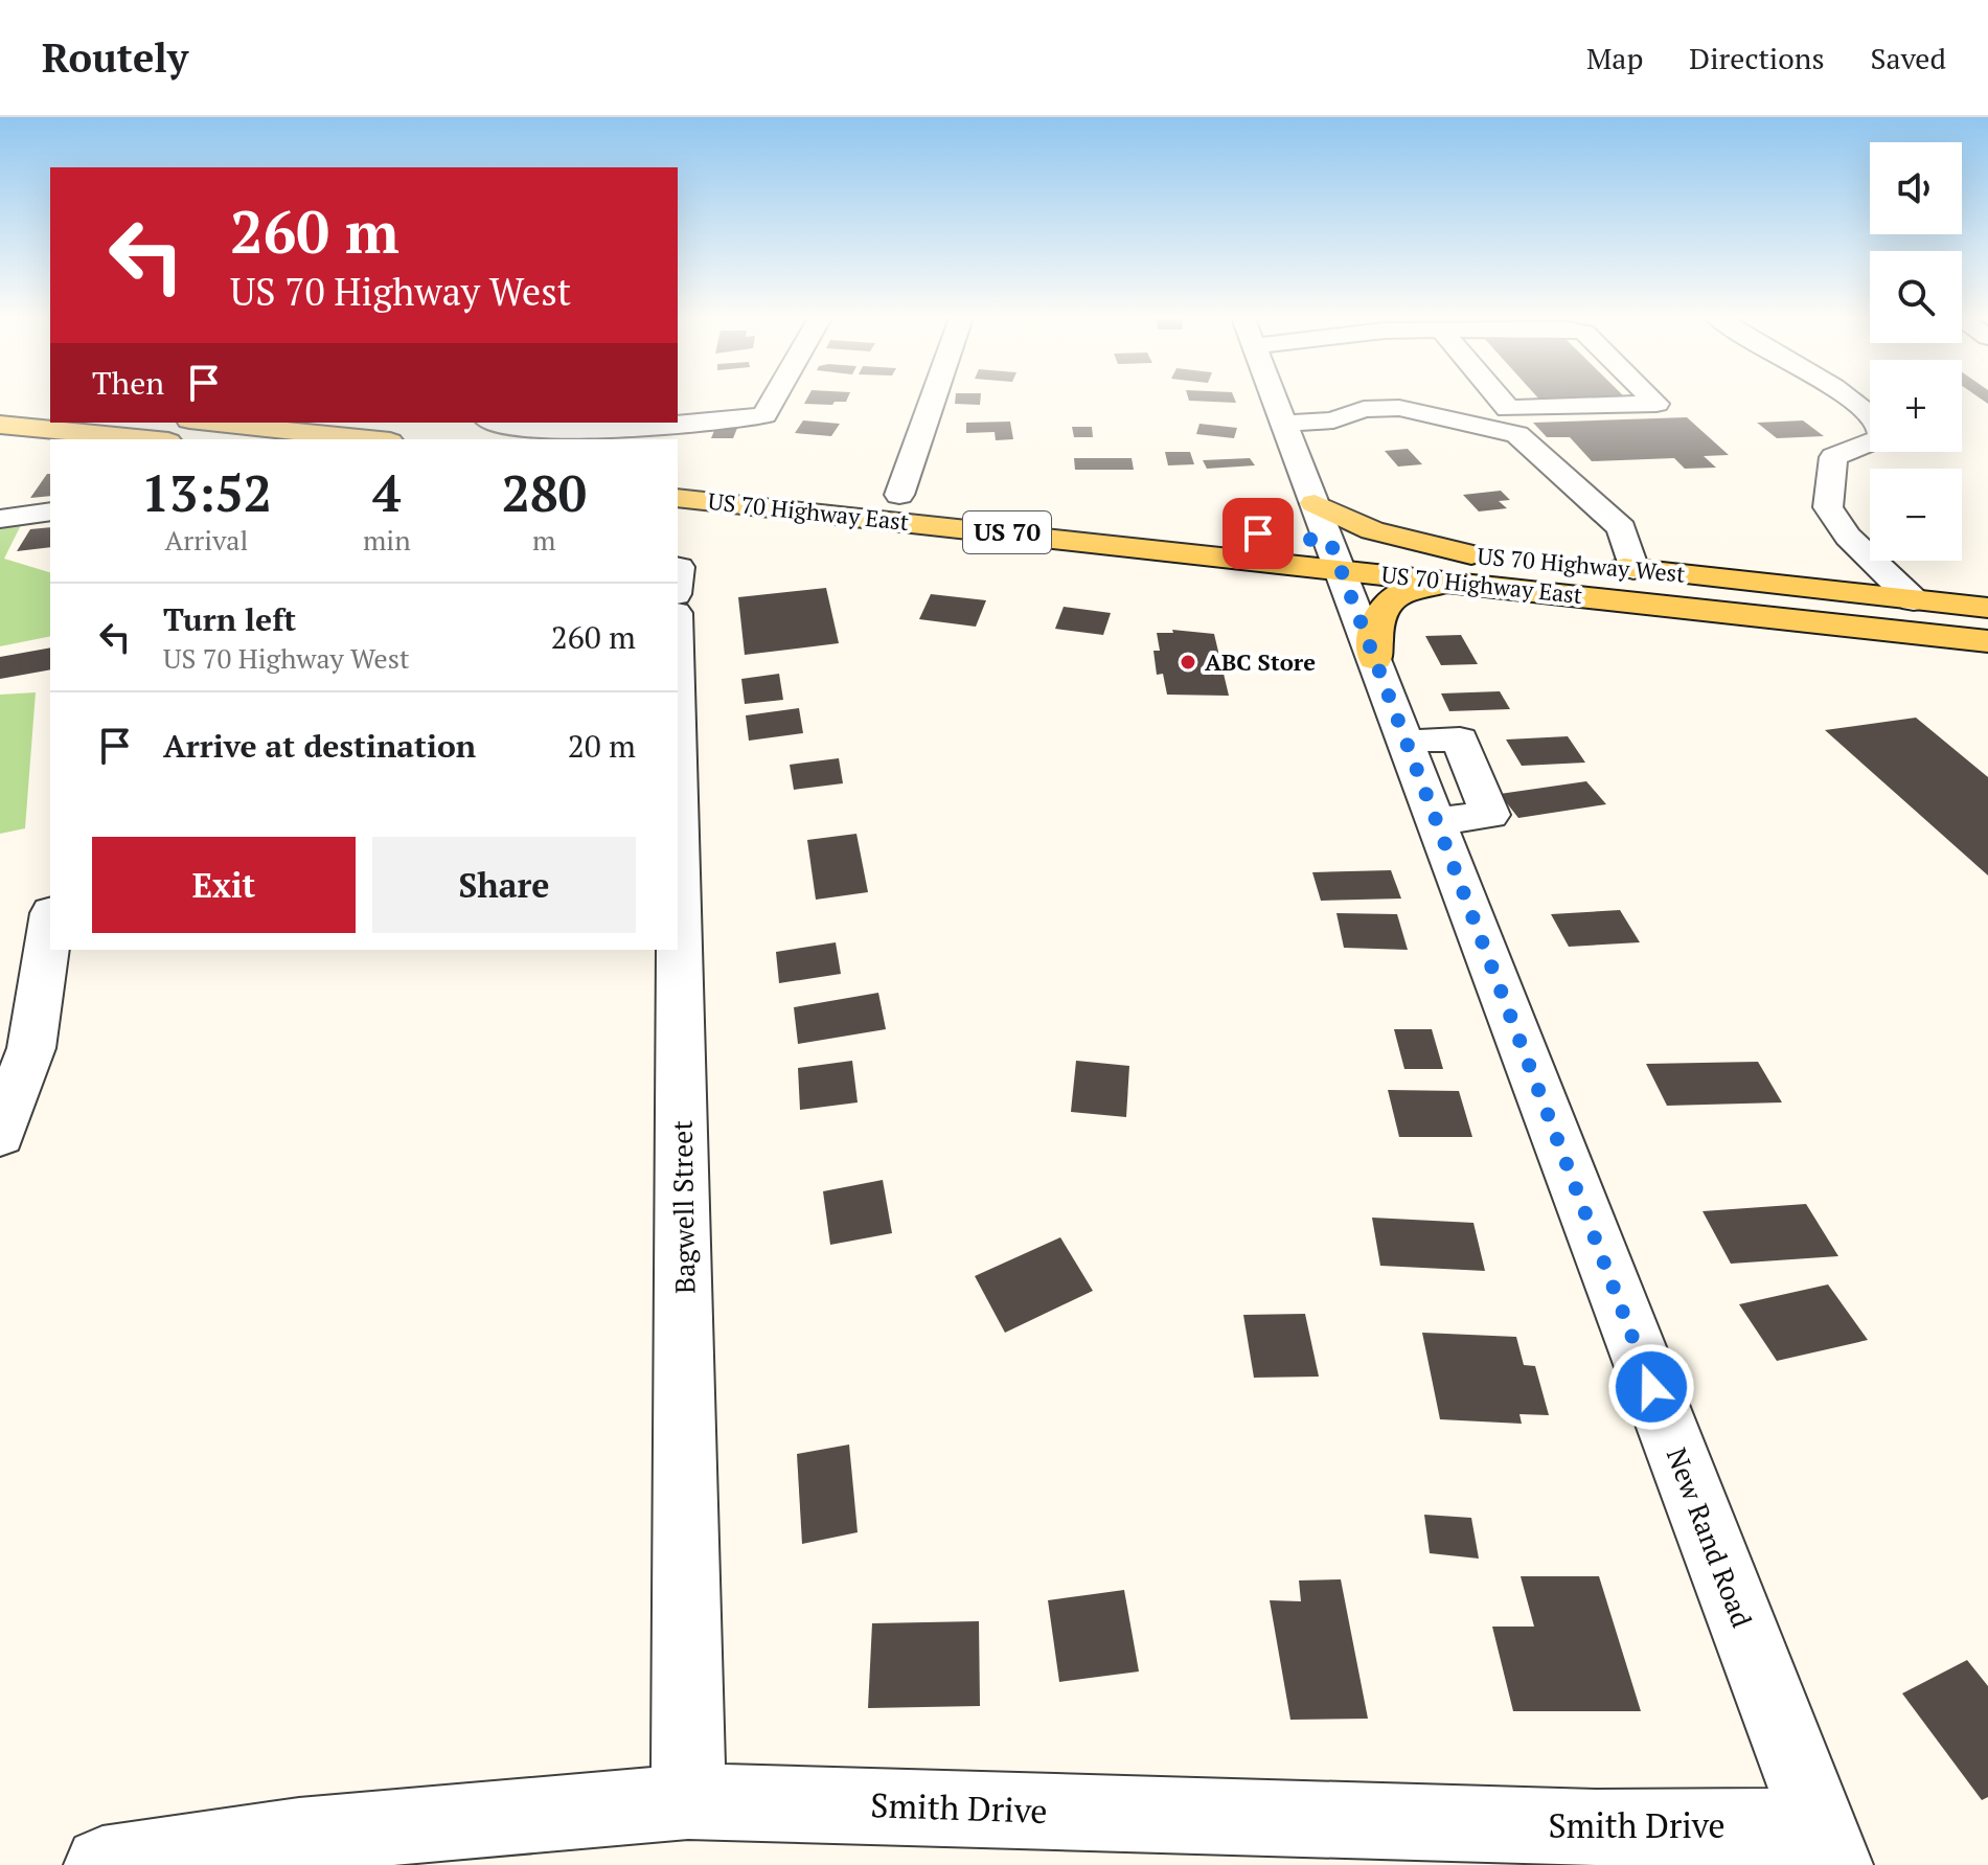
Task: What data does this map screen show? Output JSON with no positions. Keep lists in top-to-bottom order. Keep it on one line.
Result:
{"streets":{"main road":["US 70 Highway East","US 70","US 70 Highway West"],"street":["Bagwell Street","New Rand Road","Smith Drive"]},"crossings":[["US 70 Highway East","US 70"],["US 70 Highway East","US 70 Highway West"],["US 70 Highway East","New Rand Road"],["US 70","New Rand Road"],["Bagwell Street","Smith Drive"],["New Rand Road","Smith Drive"]],"places":["ABC Store"],"page":{"header":"Routely","nav":["Map","Directions","Saved"],"map_buttons":["+","−"],"turn":["260 m","US 70 Highway West"],"then":"Then","eta":["13:52","Arrival","4","min","280","m"],"list":[{"name":"Turn left","note":"US 70 Highway West","value":"260 m"},{"name":"Arrive at destination","value":"20 m"}],"buttons":["Exit","Share"]}}
